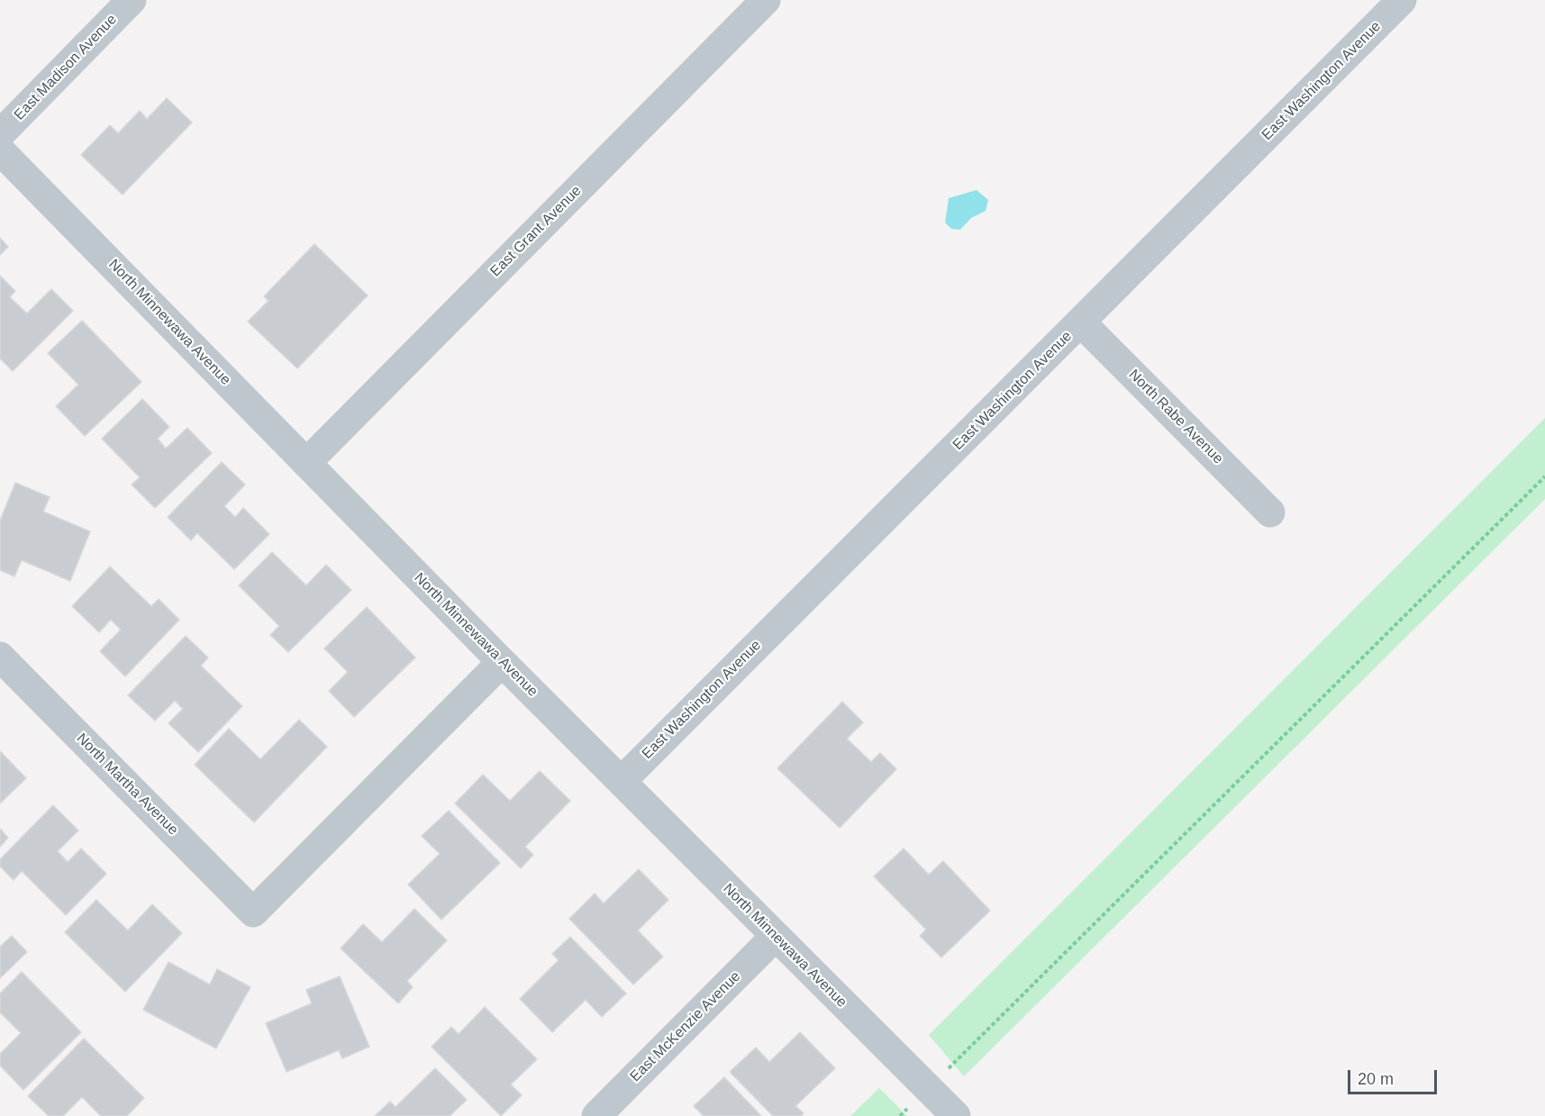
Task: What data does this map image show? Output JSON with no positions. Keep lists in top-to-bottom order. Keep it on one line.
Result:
{"streets":{"street":["East Madison Avenue","East Washington Avenue","East Grant Avenue","North Minnewawa Avenue","North Rabe Avenue","North Martha Avenue","East McKenzie Avenue"]},"crossings":[["East Washington Avenue","North Minnewawa Avenue"],["East Washington Avenue","North Rabe Avenue"],["East Grant Avenue","North Minnewawa Avenue"],["North Minnewawa Avenue","North Martha Avenue"],["North Minnewawa Avenue","East McKenzie Avenue"]],"scale_bar":"20 m"}
